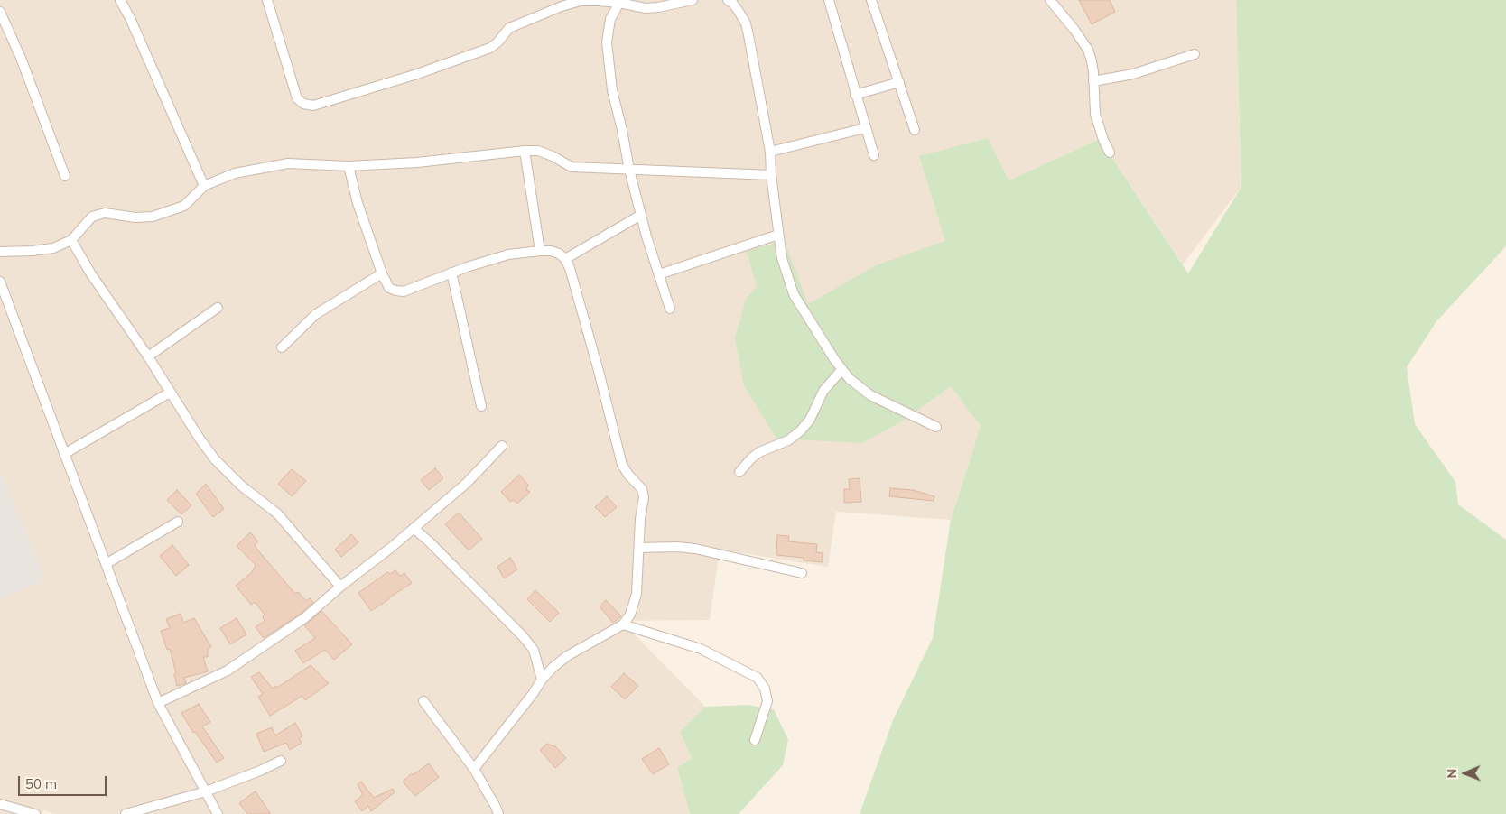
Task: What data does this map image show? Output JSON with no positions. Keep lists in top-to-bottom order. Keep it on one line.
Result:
{"scale_bar":"50 m","north":"left"}
